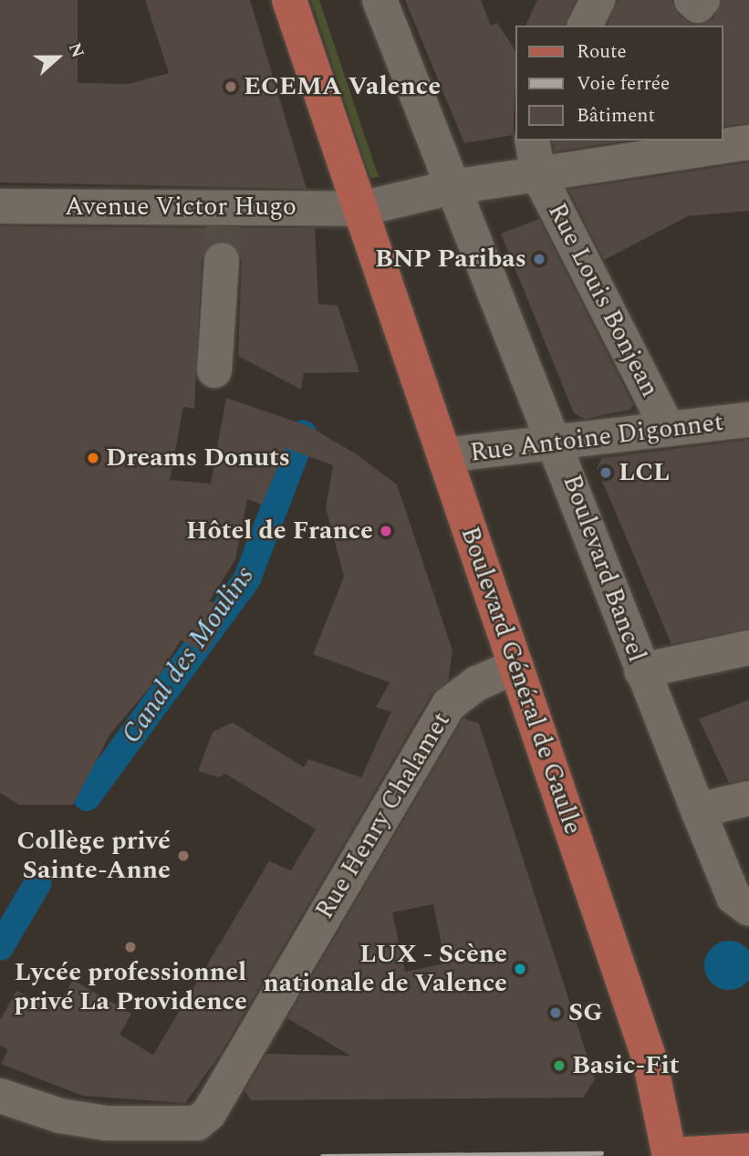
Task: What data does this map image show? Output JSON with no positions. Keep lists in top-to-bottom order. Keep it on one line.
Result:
{"streets":{"main road":["Boulevard Général de Gaulle"],"street":["Avenue Victor Hugo","Rue Louis Bonjean","Rue Antoine Digonnet","Boulevard Bancel","Rue Henry Chalamet"]},"crossings":[["Avenue Victor Hugo","Rue Louis Bonjean"],["Avenue Victor Hugo","Boulevard Bancel"],["Avenue Victor Hugo","Boulevard Général de Gaulle"],["Rue Louis Bonjean","Rue Antoine Digonnet"],["Rue Antoine Digonnet","Boulevard Bancel"],["Rue Antoine Digonnet","Boulevard Général de Gaulle"],["Boulevard Général de Gaulle","Rue Henry Chalamet"]],"water":["Canal des Moulins"],"places":["ECEMA Valence","BNP Paribas","Dreams Donuts","LCL","Hôtel de France","Collège privé Sainte-Anne","Lycée professionnel privé La Providence","LUX - Scène nationale de Valence","SG","Basic-Fit"],"legend":["Route","Voie ferrée","Bâtiment"],"north":"right"}
